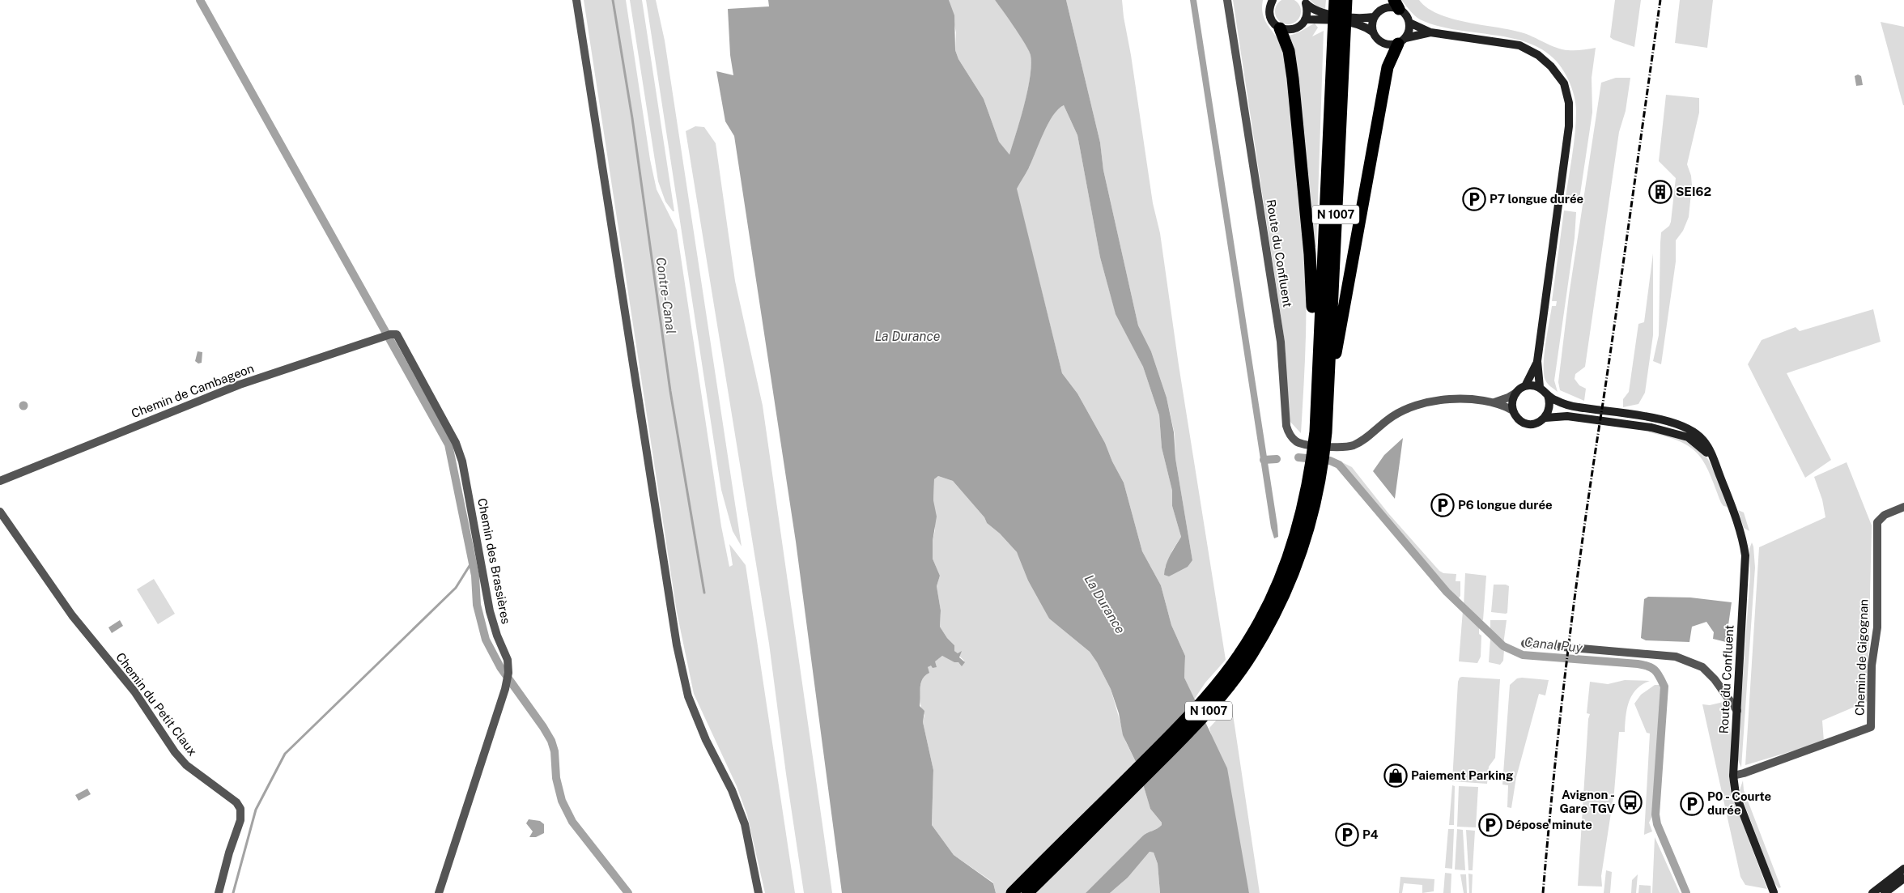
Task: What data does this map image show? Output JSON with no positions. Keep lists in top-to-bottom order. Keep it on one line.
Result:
{"streets":{"highway":["N 1007"],"street":["Route du Confluent","Chemin de Cambageon","Chemin des Brassières","Chemin de Gigognan","Chemin du Petit Claux"]},"crossings":[["Route du Confluent","Chemin de Gigognan"],["Chemin de Cambageon","Chemin des Brassières"]],"water":["Contre-Canal","La Durance","Canal Puy"],"places":{"building":["SEI62"],"parking":["P7 longue durée","P6 longue durée","P0 - Courte durée","Dépose minute","P4"],"shop":["Paiement Parking"],"bus stop":["Avignon - Gare TGV"]}}
